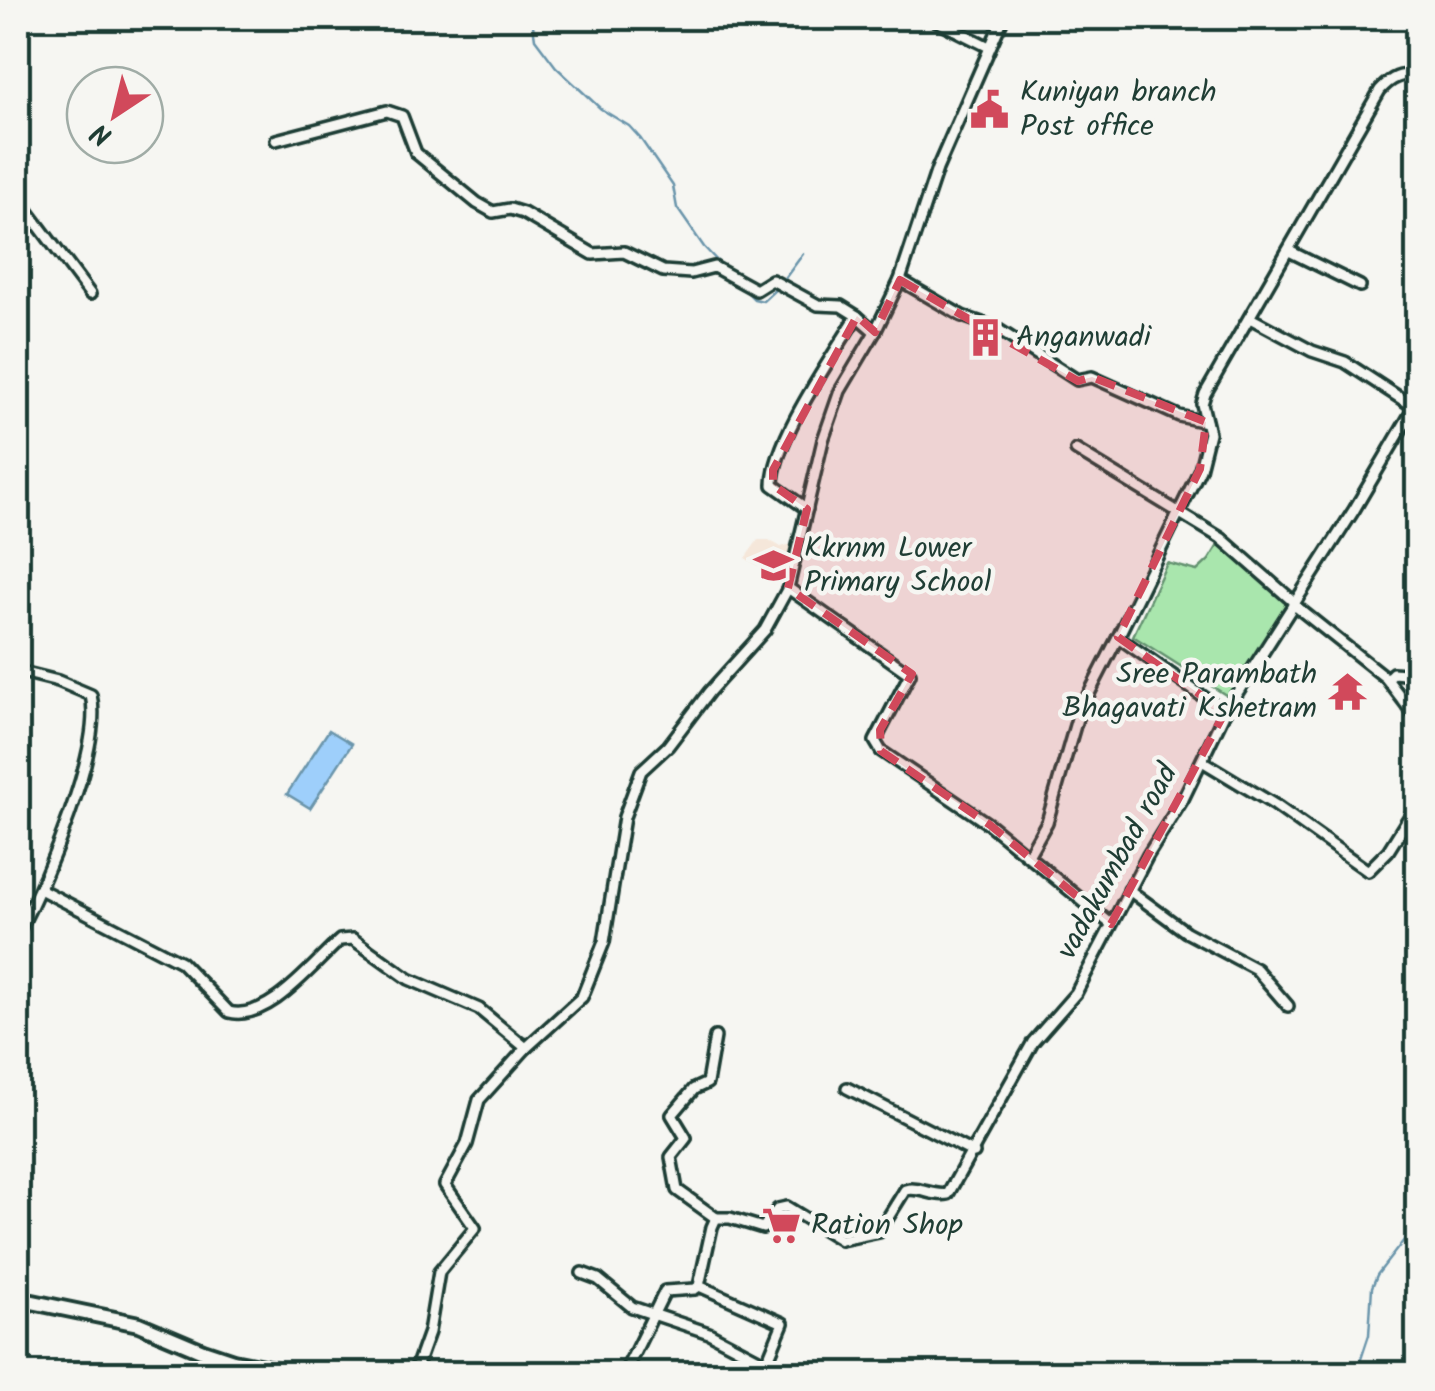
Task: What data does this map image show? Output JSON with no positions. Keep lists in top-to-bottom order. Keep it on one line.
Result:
{"streets":{"street":["vadakumbad road"]},"places":{"public building":["Kuniyan branch Post office"],"building":["Anganwadi"],"school or university":["Kkrnm Lower Primary School"],"temple":["Sree Parambath Bhagavati Kshetram"],"supermarket":["Ration Shop"]},"north":"bottom left"}
